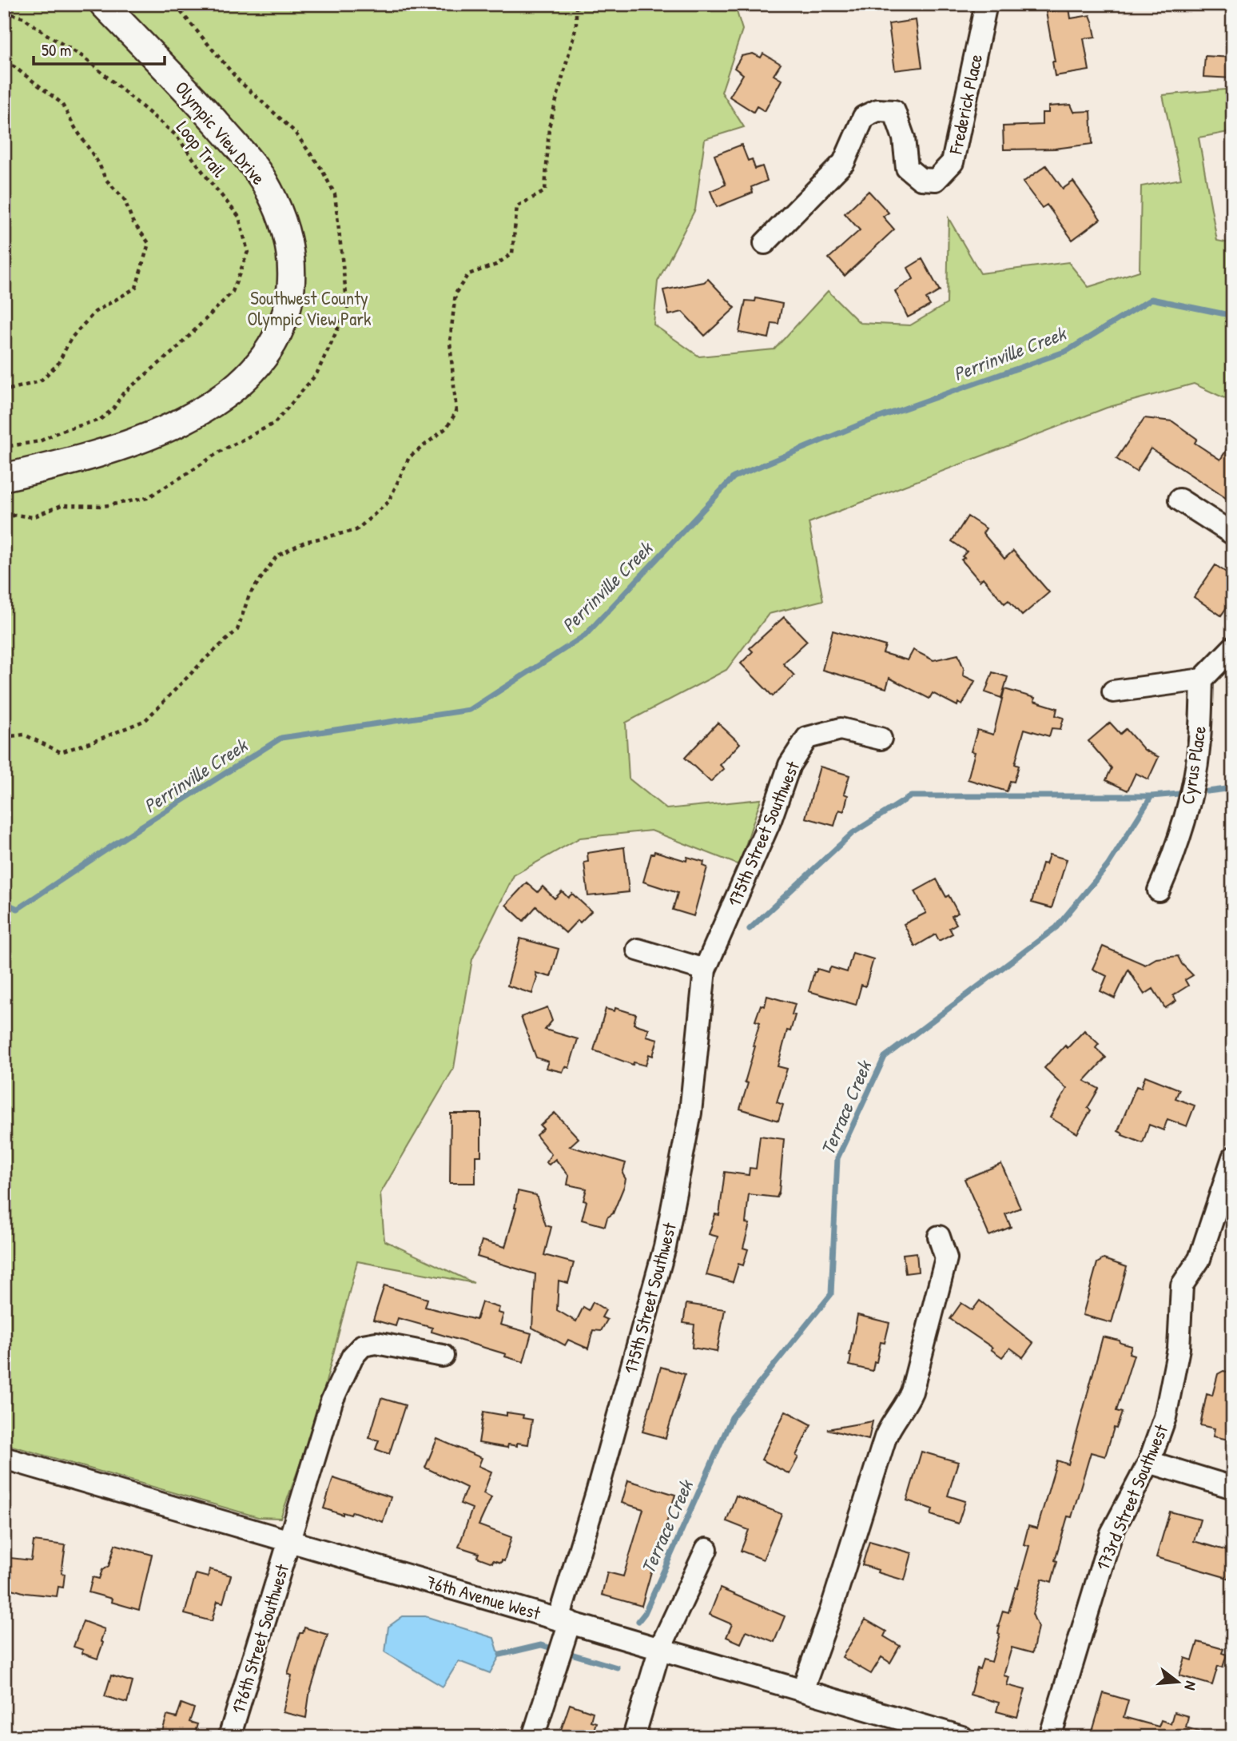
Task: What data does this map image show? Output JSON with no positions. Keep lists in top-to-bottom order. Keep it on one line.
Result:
{"streets":{"main road":["Olympic View Drive"],"street":["Frederick Place","Cyrus Place","175th Street Southwest","173rd Street Southwest","76th Avenue West","176th Street Southwest"],"path":["Loop Trail"]},"crossings":[["175th Street Southwest","76th Avenue West"],["76th Avenue West","176th Street Southwest"]],"water":["Perrinville Creek","Terrace Creek"],"parks":["Southwest County Olympic View Park"],"scale_bar":"50 m","north":"right"}
